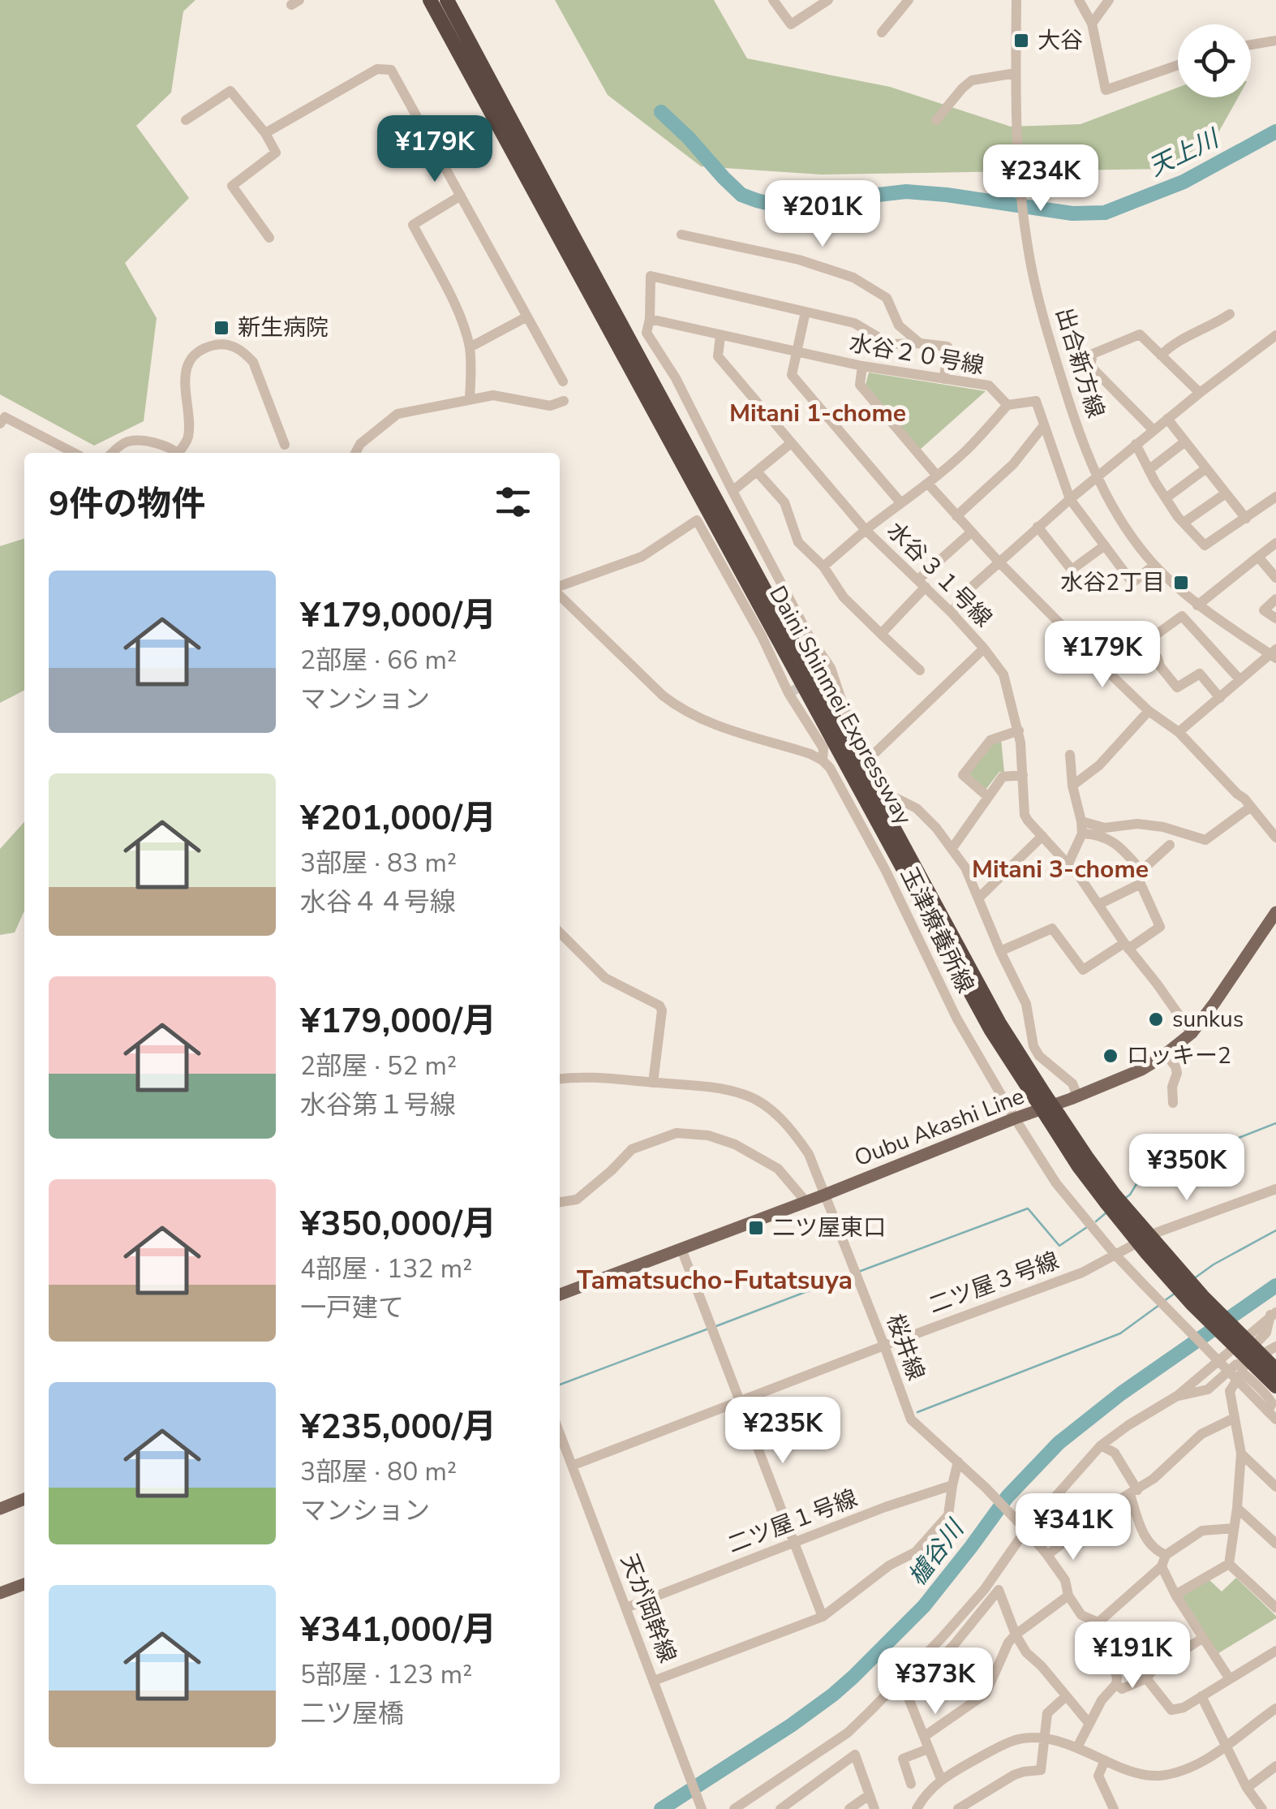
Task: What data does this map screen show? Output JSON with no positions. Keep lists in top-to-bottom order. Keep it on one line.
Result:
{"streets":{"highway":["Daini Shinmei Expressway"],"main road":["Oubu Akashi Line"],"street":["水谷２０号線","出合新方線","水谷３１号線","玉津療養所線","二ツ屋３号線","桜井線","二ツ屋１号線","天が岡幹線"]},"crossings":[["水谷２０号線","出合新方線"],["水谷２０号線","水谷３１号線"],["水谷３１号線","Oubu Akashi Line"],["玉津療養所線","Oubu Akashi Line"],["玉津療養所線","二ツ屋３号線"],["Oubu Akashi Line","桜井線"],["二ツ屋３号線","桜井線"],["二ツ屋３号線","天が岡幹線"],["二ツ屋１号線","天が岡幹線"]],"districts":["Mitani 1-chome","Mitani 3-chome","Tamatsucho-Futatsuya"],"water":["天上川","櫨谷川"],"places":{"transit":["大谷","新生病院","水谷2丁目","二ツ屋東口"],"other":["sunkus","ロッキー2"]},"page":{"price":["¥179K","¥234K","¥201K","¥179K","¥350K","¥235K","¥341K","¥191K","¥373K"],"heading":"9件の物件","list":[{"name":"¥179,000/月","note":"2部屋 · 66 m² · マンション"},{"name":"¥201,000/月","note":"3部屋 · 83 m² · 水谷４４号線"},{"name":"¥179,000/月","note":"2部屋 · 52 m² · 水谷第１号線"},{"name":"¥350,000/月","note":"4部屋 · 132 m² · 一戸建て"},{"name":"¥235,000/月","note":"3部屋 · 80 m² · マンション"},{"name":"¥341,000/月","note":"5部屋 · 123 m² · 二ツ屋橋"}]}}
